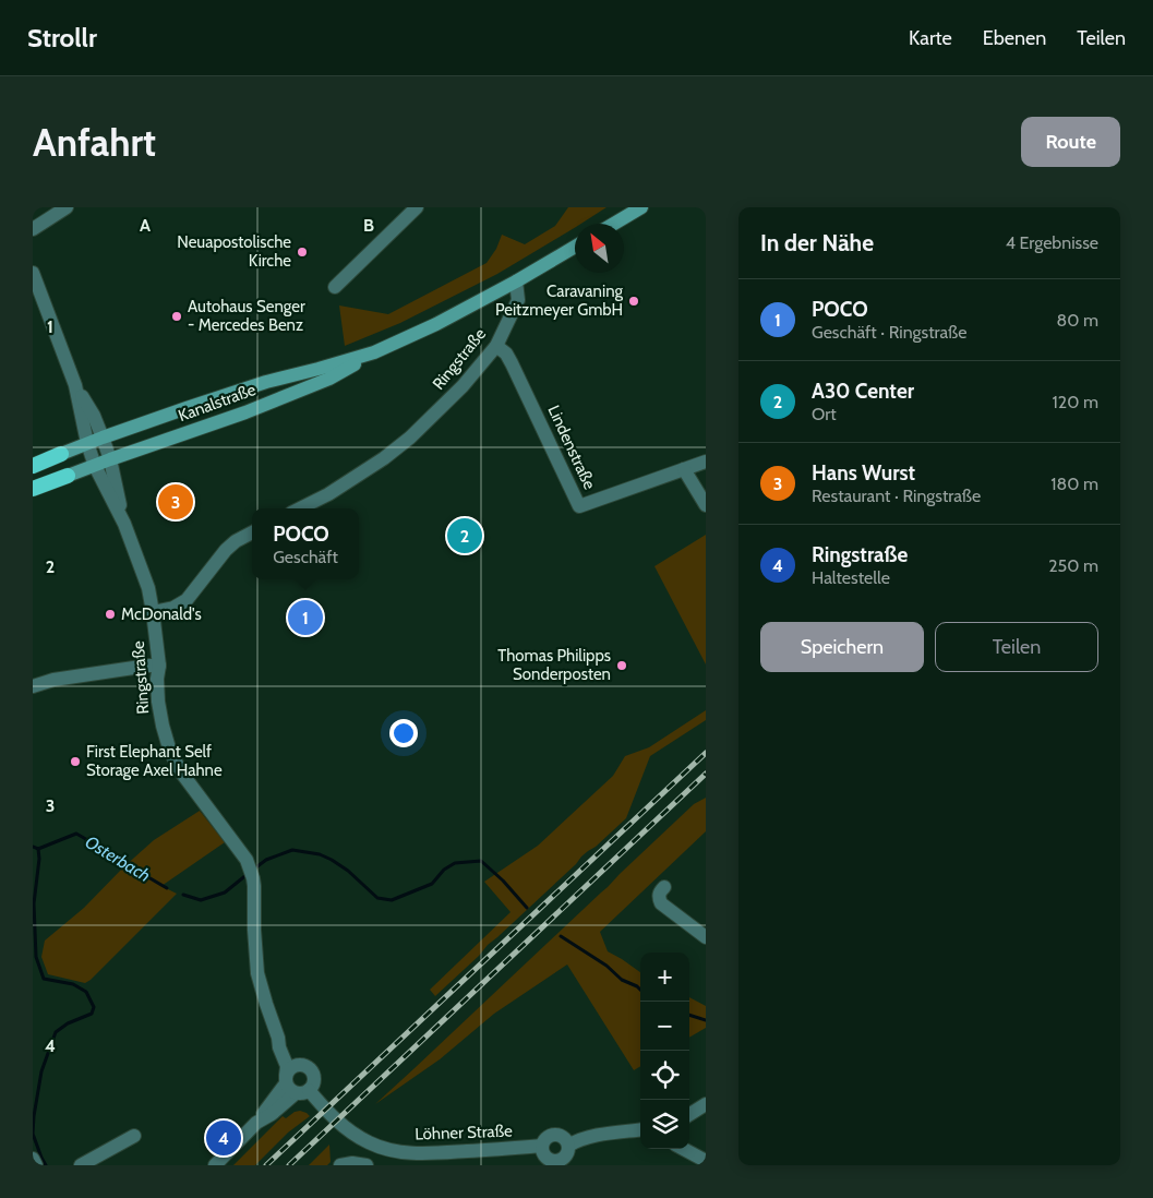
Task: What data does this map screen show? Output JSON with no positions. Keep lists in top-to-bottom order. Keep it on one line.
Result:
{"streets":{"main road":["Kanalstraße"],"street":["Ringstraße","Lindenstraße","Löhner Straße"]},"crossings":[["Ringstraße","Kanalstraße"],["Ringstraße","Lindenstraße"],["Ringstraße","Löhner Straße"]],"water":["Osterbach"],"places":["Neuapostolische Kirche","Caravaning Peitzmeyer GmbH","Autohaus Senger - Mercedes Benz","McDonald's","Thomas Philipps Sonderposten","First Elephant Self Storage Axel Hahne"],"north":"top left","page":{"header":"Strollr","nav":["Karte","Ebenen","Teilen"],"buttons":["Route",["Speichern","Teilen"]],"title":"Anfahrt","heading":["In der Nähe","4 Ergebnisse"],"list":[{"mark":"1","name":"POCO","note":"Geschäft · Ringstraße","value":"80 m"},{"mark":"2","name":"A30 Center","note":"Ort","value":"120 m"},{"mark":"3","name":"Hans Wurst","note":"Restaurant · Ringstraße","value":"180 m"},{"mark":"4","name":"Ringstraße","note":"Haltestelle","value":"250 m"}],"pins":["3","2","1","4"],"popup":["POCO","Geschäft"],"map_buttons":["+","−"]},"grid":{"columns":["A","B"],"rows":["1","2","3","4"]}}
